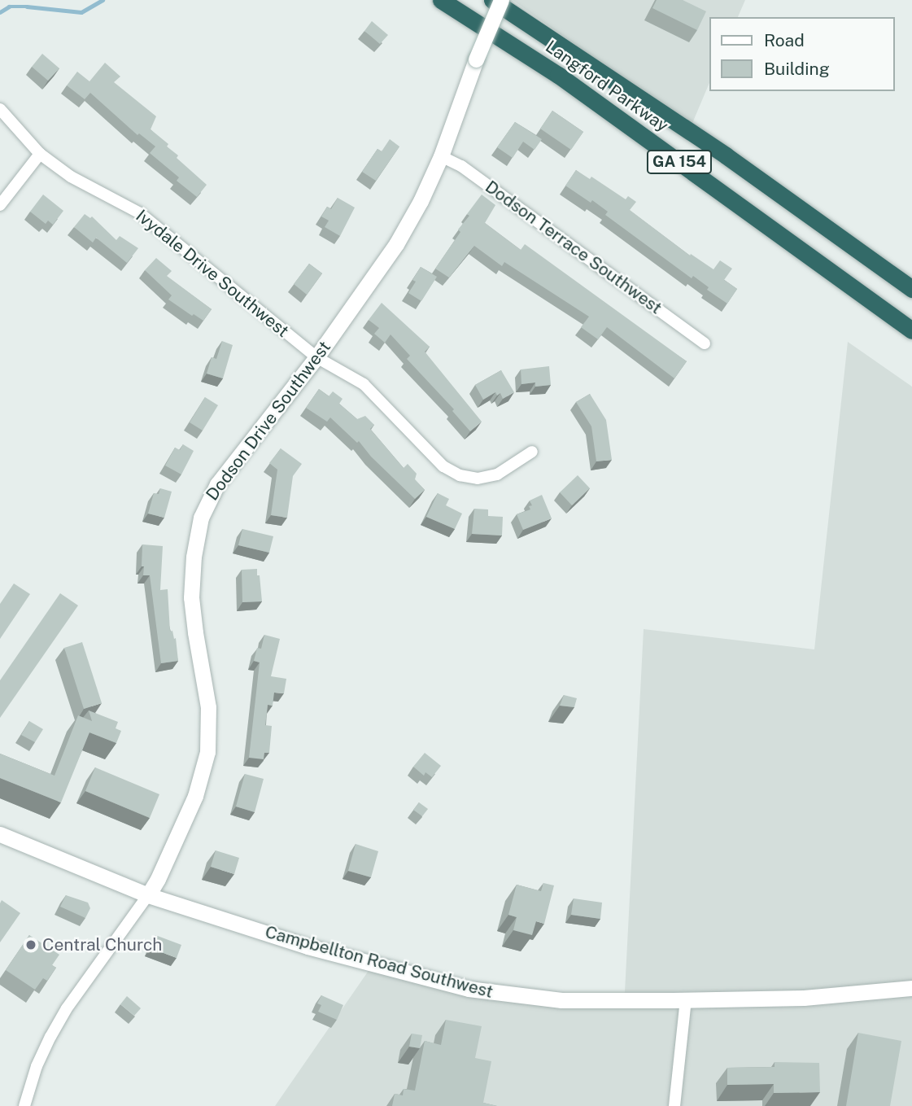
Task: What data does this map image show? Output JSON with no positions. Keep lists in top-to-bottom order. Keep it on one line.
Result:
{"streets":{"highway":["Langford Parkway","GA 154"],"street":["Dodson Terrace Southwest","Ivydale Drive Southwest","Dodson Drive Southwest","Campbellton Road Southwest"]},"crossings":[["Dodson Terrace Southwest","Dodson Drive Southwest"],["Ivydale Drive Southwest","Dodson Drive Southwest"],["Dodson Drive Southwest","Campbellton Road Southwest"]],"places":["Central Church"],"legend":["Road","Building"]}
